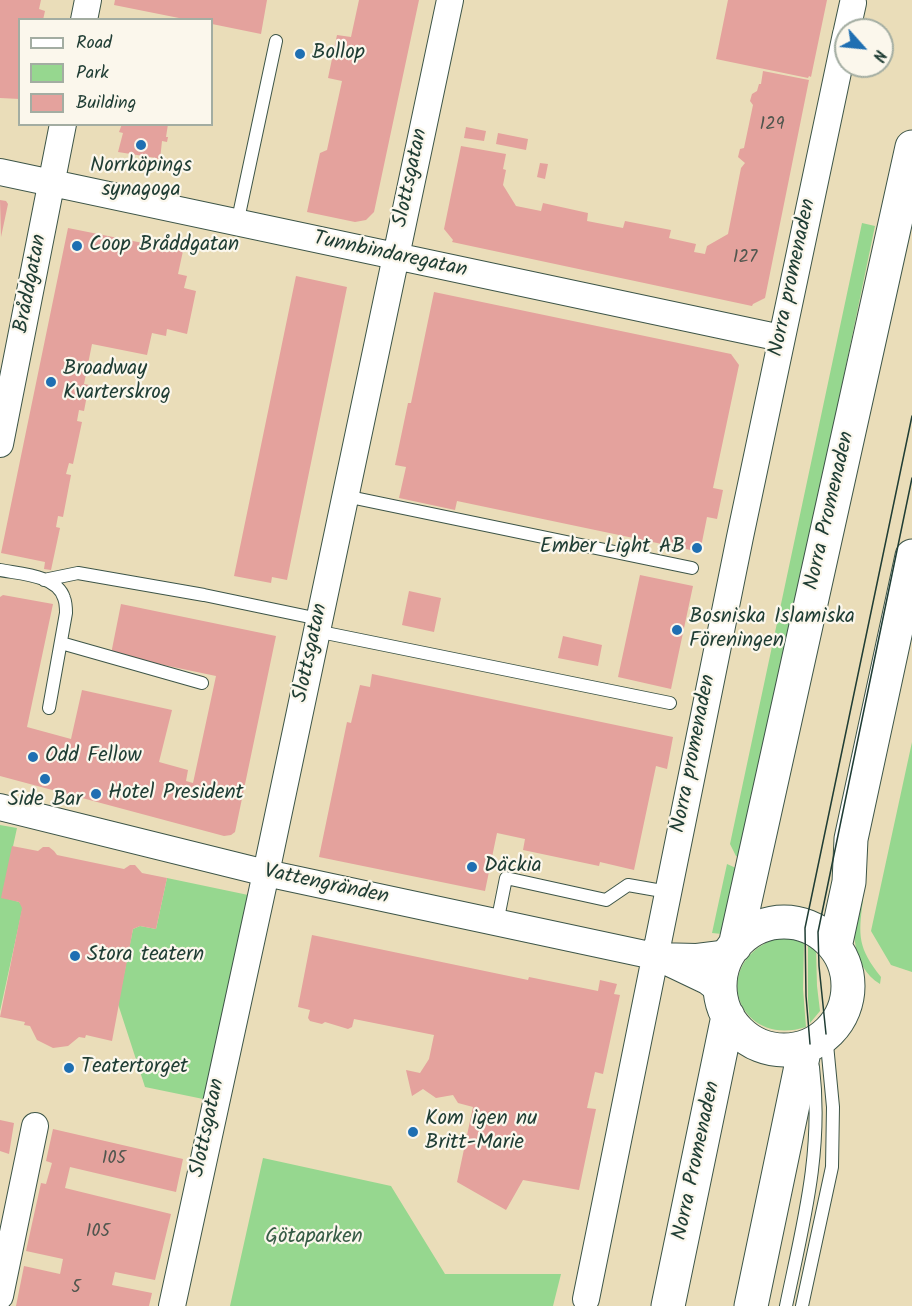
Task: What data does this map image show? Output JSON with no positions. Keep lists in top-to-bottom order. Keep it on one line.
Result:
{"streets":{"main road":["Norra Promenaden"],"street":["Slottsgatan","Tunnbindaregatan","Norra promenaden","Bråddgatan","Vattengränden"]},"crossings":[["Slottsgatan","Tunnbindaregatan"],["Slottsgatan","Vattengränden"],["Tunnbindaregatan","Norra promenaden"],["Tunnbindaregatan","Bråddgatan"],["Norra promenaden","Vattengränden"],["Norra Promenaden","Vattengränden"]],"parks":["Götaparken"],"places":["Bollop","Norrköpings synagoga","Coop Bråddgatan","Broadway Kvarterskrog","Ember Light AB","Bosniska Islamiska Föreningen","Odd Fellow","Side Bar","Hotel President","Däckia","Stora teatern","Teatertorget","Kom igen nu Britt-Marie"],"house_numbers":["129","127","105","105","5"],"legend":["Road","Park","Building"],"north":"bottom right"}
